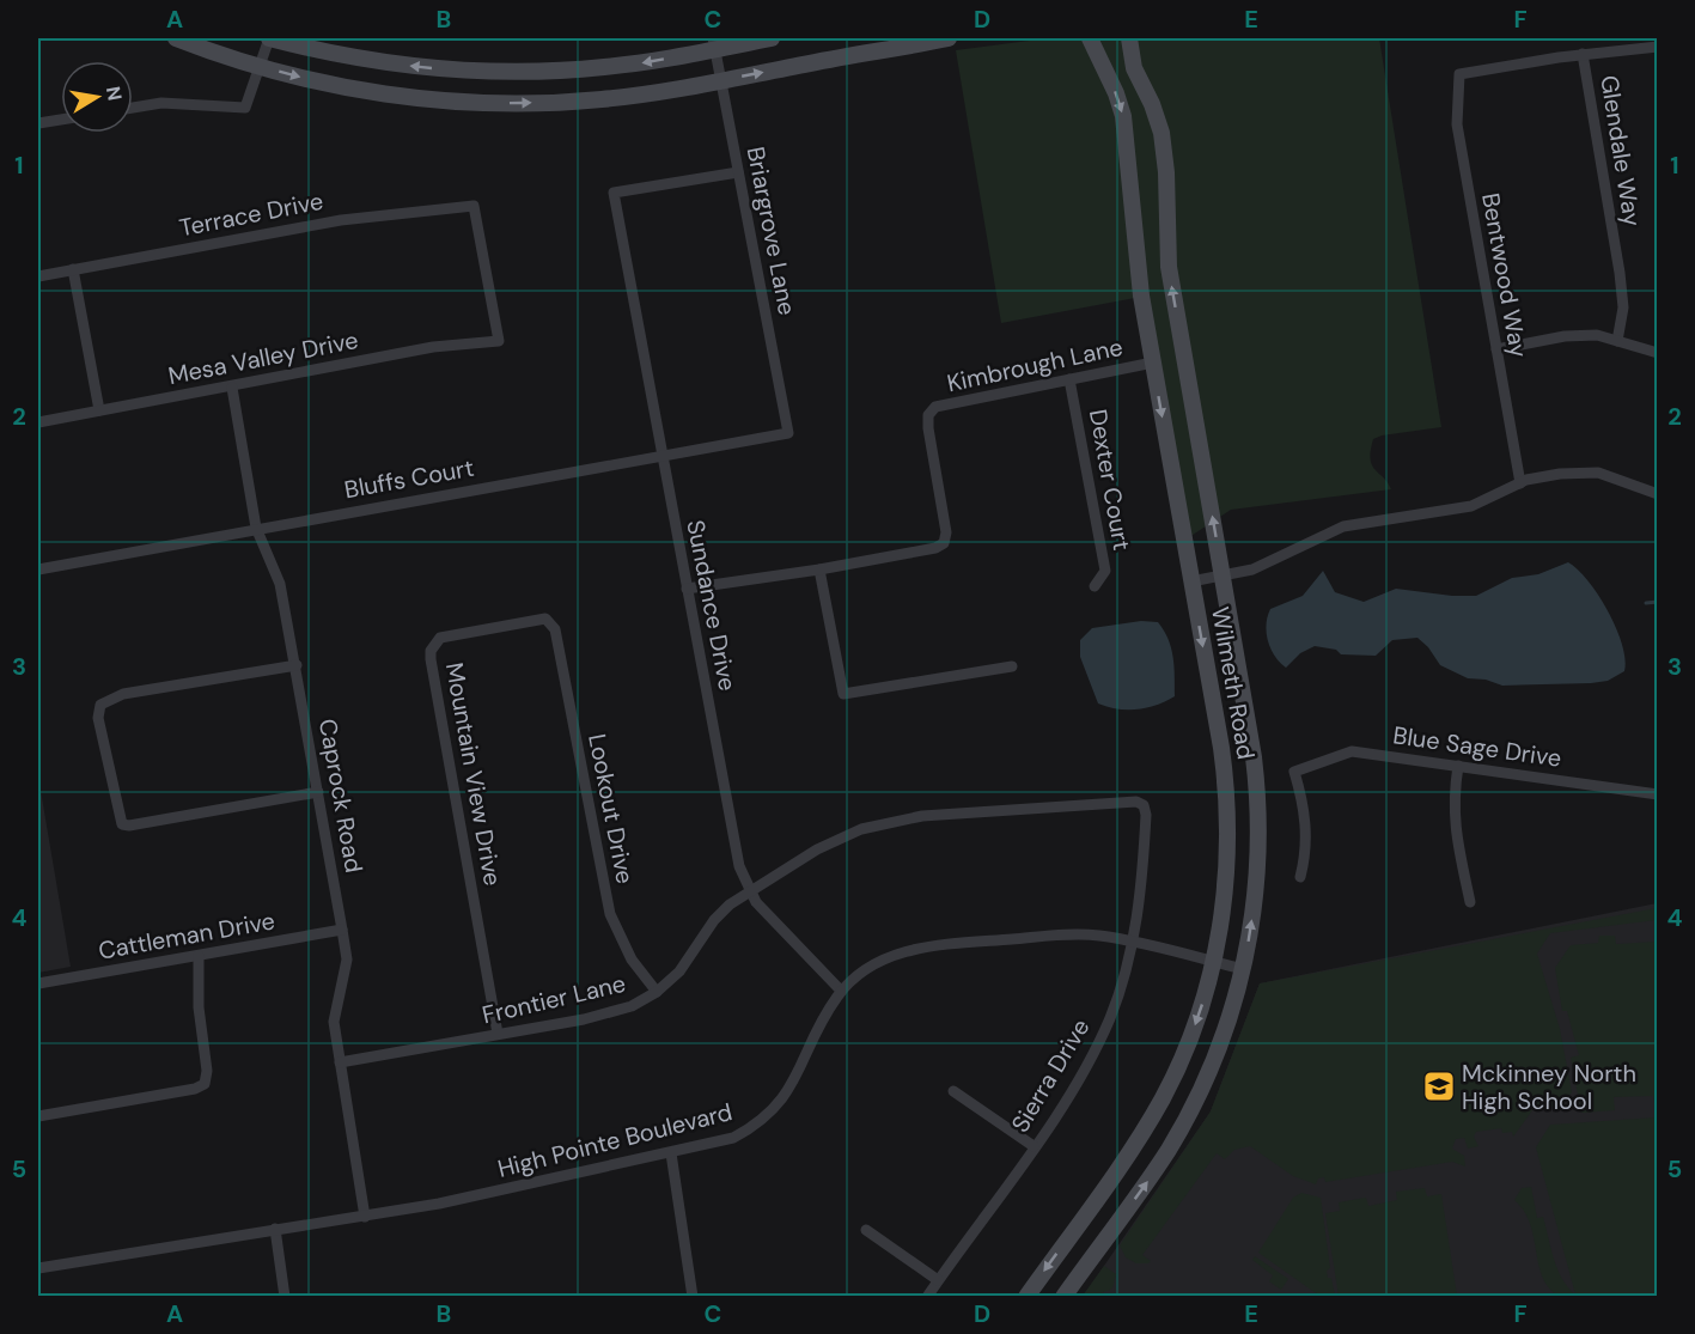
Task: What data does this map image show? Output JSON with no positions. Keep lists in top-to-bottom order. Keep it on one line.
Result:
{"streets":{"main road":["Wilmeth Road"],"street":["Glendale Way","Terrace Drive","Briargrove Lane","Bentwood Way","Mesa Valley Drive","Kimbrough Lane","Bluffs Court","Dexter Court","Sundance Drive","Blue Sage Drive","Mountain View Drive","Caprock Road","Lookout Drive","Cattleman Drive","Frontier Lane","Sierra Drive","High Pointe Boulevard"]},"crossings":[["Glendale Way","Bentwood Way"],["Terrace Drive","Mesa Valley Drive"],["Briargrove Lane","Bluffs Court"],["Briargrove Lane","Sundance Drive"],["Mesa Valley Drive","Caprock Road"],["Kimbrough Lane","Dexter Court"],["Kimbrough Lane","Wilmeth Road"],["Bluffs Court","Sundance Drive"],["Bluffs Court","Caprock Road"],["Sundance Drive","Frontier Lane"],["Sundance Drive","High Pointe Boulevard"],["Wilmeth Road","High Pointe Boulevard"],["Mountain View Drive","Lookout Drive"],["Mountain View Drive","Frontier Lane"],["Caprock Road","Cattleman Drive"],["Caprock Road","Frontier Lane"],["Caprock Road","High Pointe Boulevard"],["Lookout Drive","Frontier Lane"],["Frontier Lane","Sierra Drive"],["Sierra Drive","High Pointe Boulevard"]],"places":{"school or university":["Mckinney North High School"]},"north":"right","grid":{"columns":["A","B","C","D","E","F"],"rows":["1","2","3","4","5"]}}
